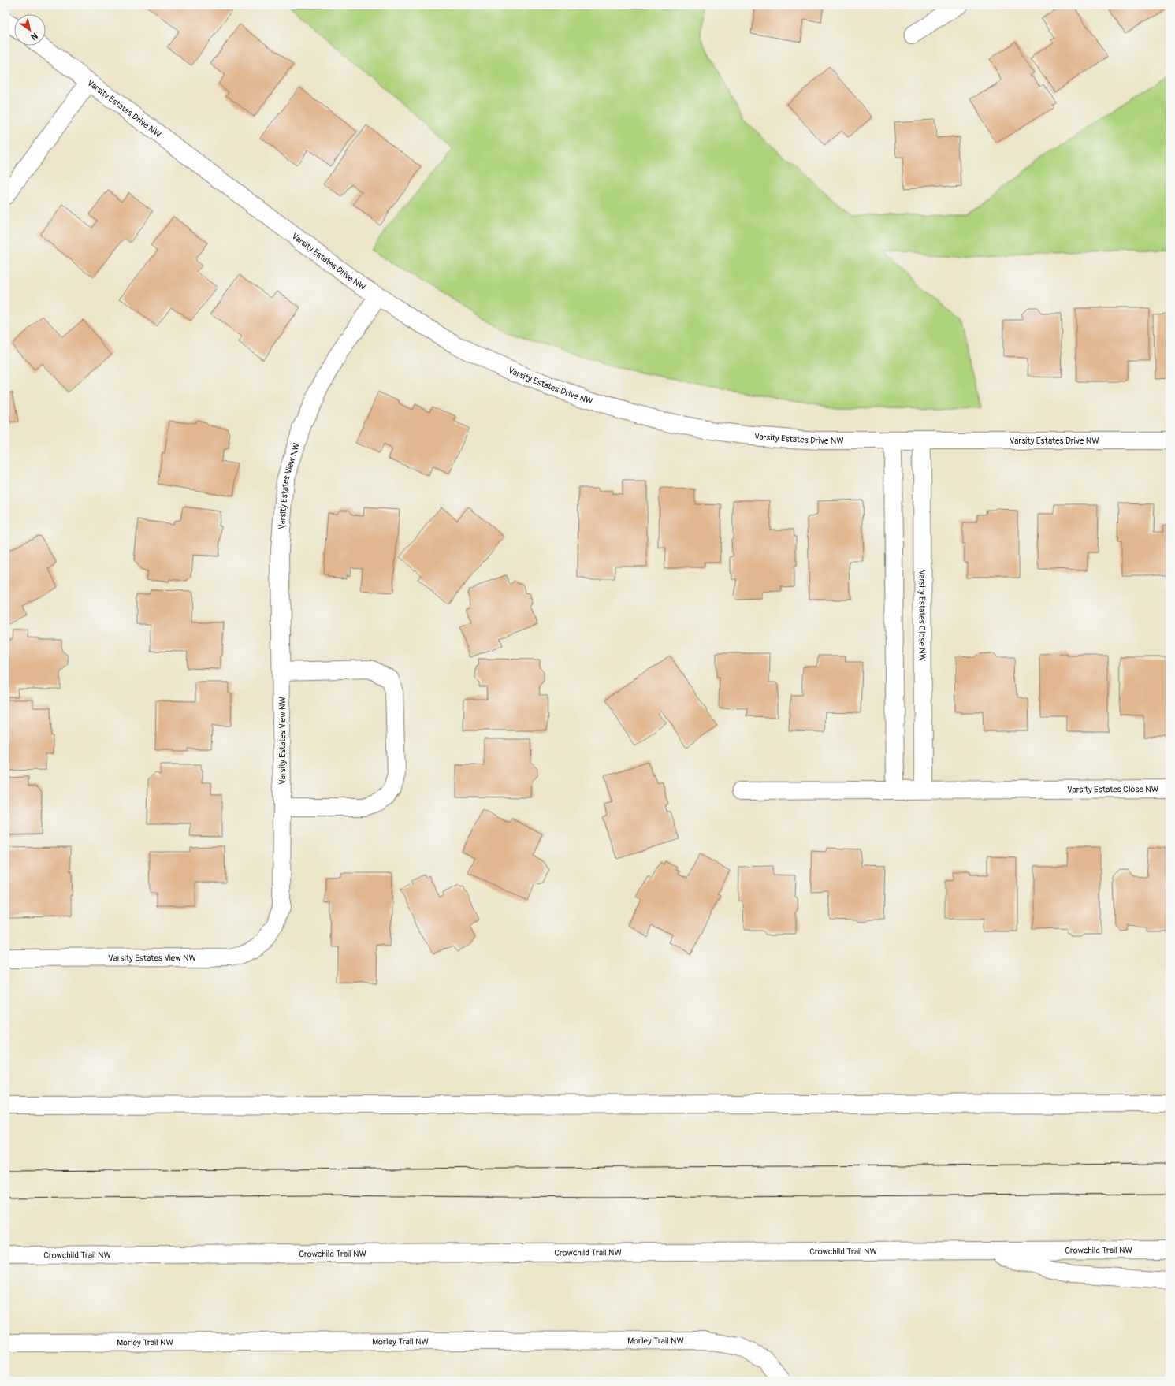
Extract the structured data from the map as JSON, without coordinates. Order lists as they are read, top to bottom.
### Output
{
  "streets": {
    "main road": [
      "Varsity Estates Drive NW",
      "Varsity Estates View NW",
      "Varsity Estates Close NW",
      "Crowchild Trail NW",
      "Morley Trail NW"
    ]
  },
  "crossings": [
    ["Varsity Estates Drive NW", "Varsity Estates View NW"],
    ["Varsity Estates Drive NW", "Varsity Estates Close NW"]
  ],
  "north": "bottom right"
}
